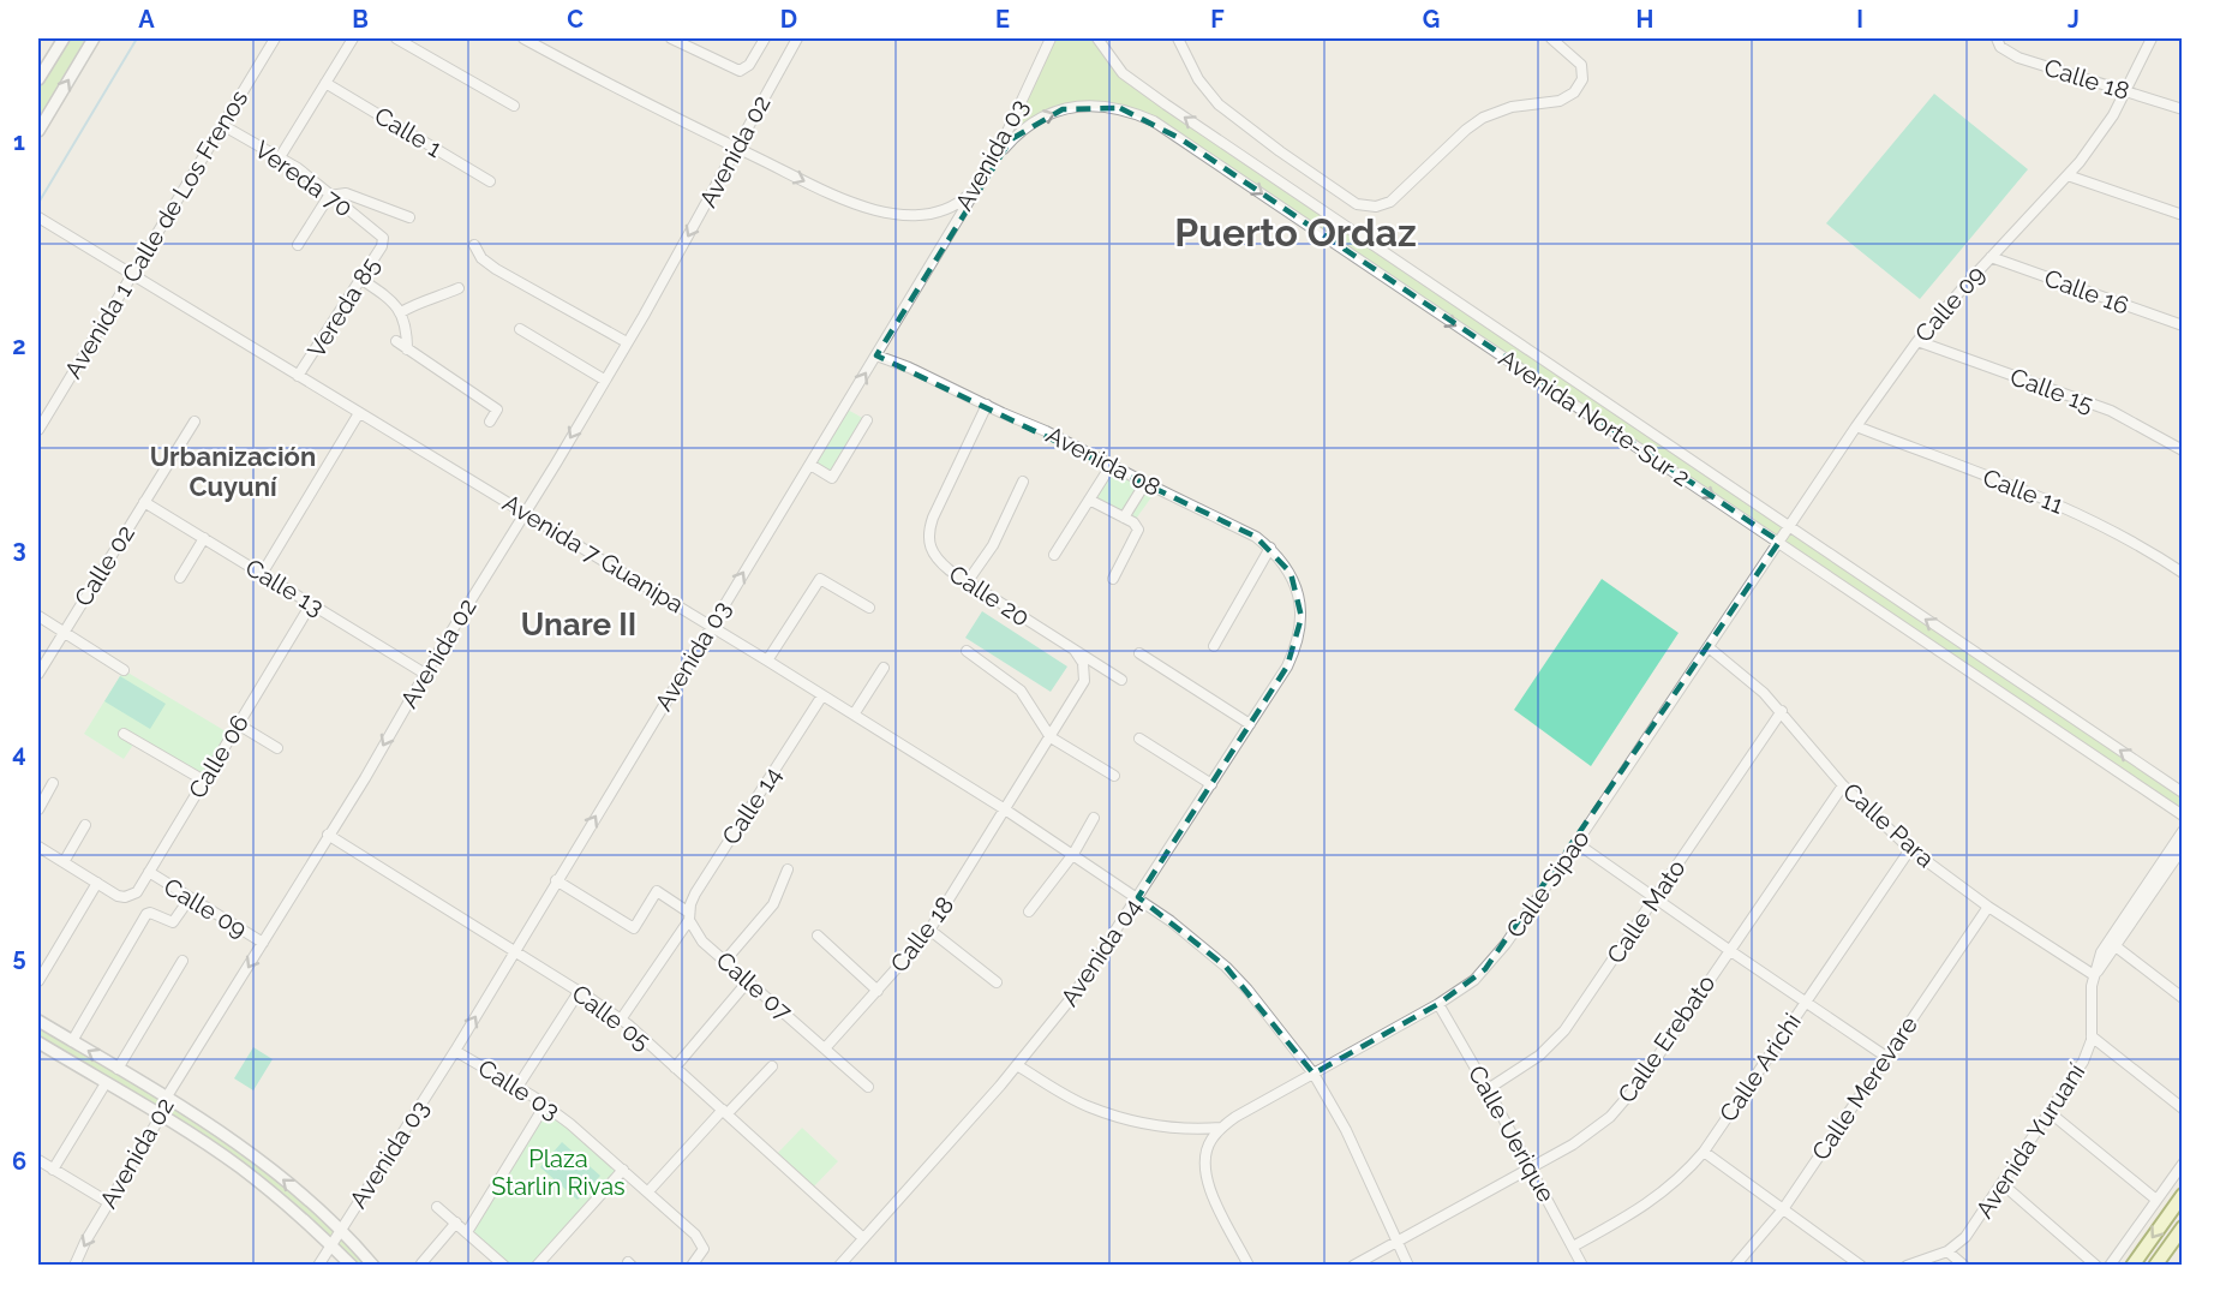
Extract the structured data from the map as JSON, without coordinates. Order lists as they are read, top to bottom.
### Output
{
  "streets": {
    "street": [
      "Calle 18",
      "Calle 1",
      "Avenida 02",
      "Avenida 03",
      "Vereda 70",
      "Avenida 1 Calle de Los Frenos",
      "Calle 16",
      "Calle 09",
      "Vereda 85",
      "Calle 15",
      "Avenida Norte-Sur 2",
      "Avenida 08",
      "Calle 11",
      "Avenida 7 Guanipa",
      "Calle 02",
      "Calle 13",
      "Calle 20",
      "Calle 06",
      "Calle 14",
      "Calle Para",
      "Calle Sipao",
      "Calle Mato",
      "Avenida 04",
      "Calle 07",
      "Calle 05",
      "Calle Erebato",
      "Calle Arichi",
      "Calle Merevare",
      "Calle 03",
      "Calle Uerique",
      "Avenida Yuruaní"
    ]
  },
  "crossings": [
    ["Calle 18", "Calle 09"],
    ["Calle 18", "Avenida 7 Guanipa"],
    ["Calle 18", "Calle 07"],
    ["Avenida 02", "Calle 09"],
    ["Avenida 02", "Avenida 7 Guanipa"],
    ["Avenida 02", "Calle 13"],
    ["Avenida 02", "Calle 05"],
    ["Avenida 03", "Avenida Norte-Sur 2"],
    ["Avenida 03", "Avenida 08"],
    ["Avenida 03", "Avenida 7 Guanipa"],
    ["Avenida 03", "Calle 07"],
    ["Avenida 03", "Calle 05"],
    ["Avenida 03", "Calle 03"],
    ["Vereda 70", "Avenida 1 Calle de Los Frenos"],
    ["Vereda 70", "Vereda 85"],
    ["Avenida 1 Calle de Los Frenos", "Avenida 7 Guanipa"],
    ["Calle 16", "Calle 09"],
    ["Calle 09", "Calle 15"],
    ["Calle 09", "Avenida Norte-Sur 2"],
    ["Calle 09", "Calle 11"],
    ["Calle 09", "Calle 06"],
    ["Calle 09", "Calle Sipao"],
    ["Vereda 85", "Avenida 7 Guanipa"],
    ["Avenida Norte-Sur 2", "Calle Sipao"],
    ["Avenida 08", "Calle 20"],
    ["Avenida 08", "Avenida 04"],
    ["Avenida 7 Guanipa", "Calle 14"],
    ["Avenida 7 Guanipa", "Calle Sipao"],
    ["Avenida 7 Guanipa", "Avenida 04"],
    ["Avenida 7 Guanipa", "Calle Erebato"],
    ["Calle 02", "Calle 13"],
    ["Calle 13", "Calle 06"],
    ["Calle 14", "Calle 07"],
    ["Calle 14", "Calle 05"],
    ["Calle Para", "Calle Sipao"],
    ["Calle Para", "Calle Mato"],
    ["Calle Para", "Calle Erebato"],
    ["Calle Para", "Calle Arichi"],
    ["Calle Para", "Calle Merevare"],
    ["Calle Para", "Avenida Yuruaní"],
    ["Calle Sipao", "Calle Uerique"],
    ["Calle Mato", "Calle Uerique"],
    ["Avenida 04", "Calle 05"],
    ["Calle Erebato", "Calle Uerique"],
    ["Calle Arichi", "Calle Uerique"]
  ],
  "one_way": ["Avenida 02", "Avenida 03"],
  "districts": ["Puerto Ordaz", "Urbanización Cuyuní", "Unare II"],
  "parks": ["Plaza Starlin Rivas"],
  "grid": {
    "columns": [
      "A",
      "B",
      "C",
      "D",
      "E",
      "F",
      "G",
      "H",
      "I",
      "J"
    ],
    "rows": [
      "1",
      "2",
      "3",
      "4",
      "5",
      "6"
    ]
  }
}
